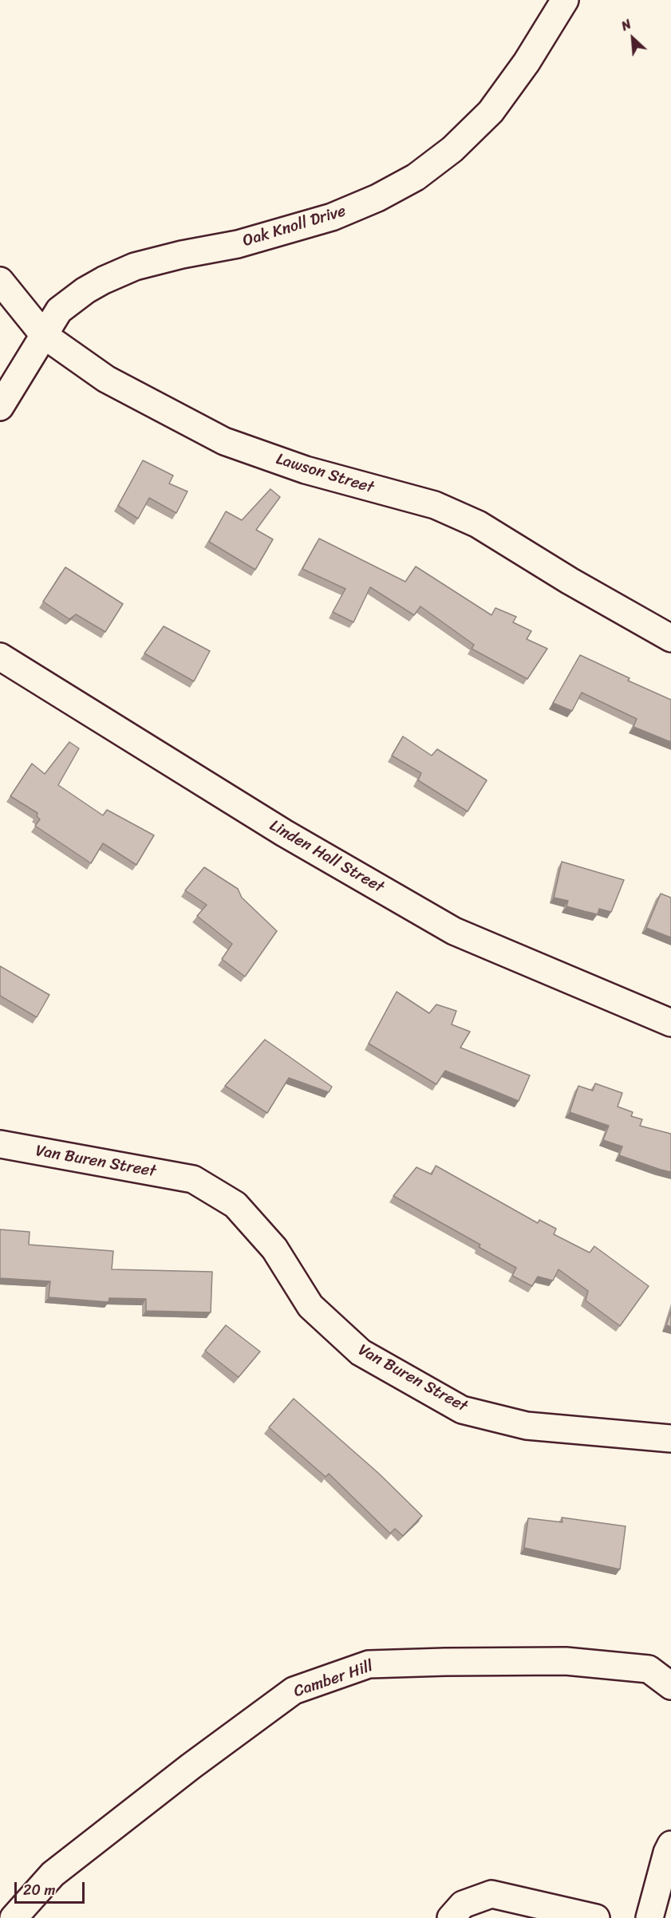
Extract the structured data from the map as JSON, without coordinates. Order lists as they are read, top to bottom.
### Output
{
  "streets": {
    "street": [
      "Oak Knoll Drive",
      "Lawson Street",
      "Linden Hall Street",
      "Van Buren Street",
      "Camber Hill"
    ]
  },
  "crossings": [
    ["Oak Knoll Drive", "Lawson Street"]
  ],
  "scale_bar": "20 m",
  "north": "top left"
}
